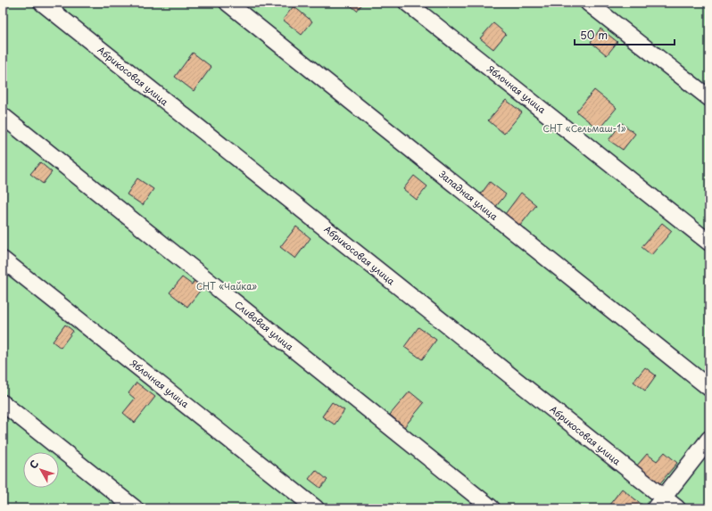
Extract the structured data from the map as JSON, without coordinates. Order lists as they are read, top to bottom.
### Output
{
  "streets": {
    "street": [
      "Абрикосовая улица",
      "Яблочная улица",
      "Западная улица",
      "Сливовая улица"
    ]
  },
  "parks": ["СНТ «Сельмаш-1»", "СНТ «Чайка»"],
  "scale_bar": "50 m",
  "north": "top left"
}
